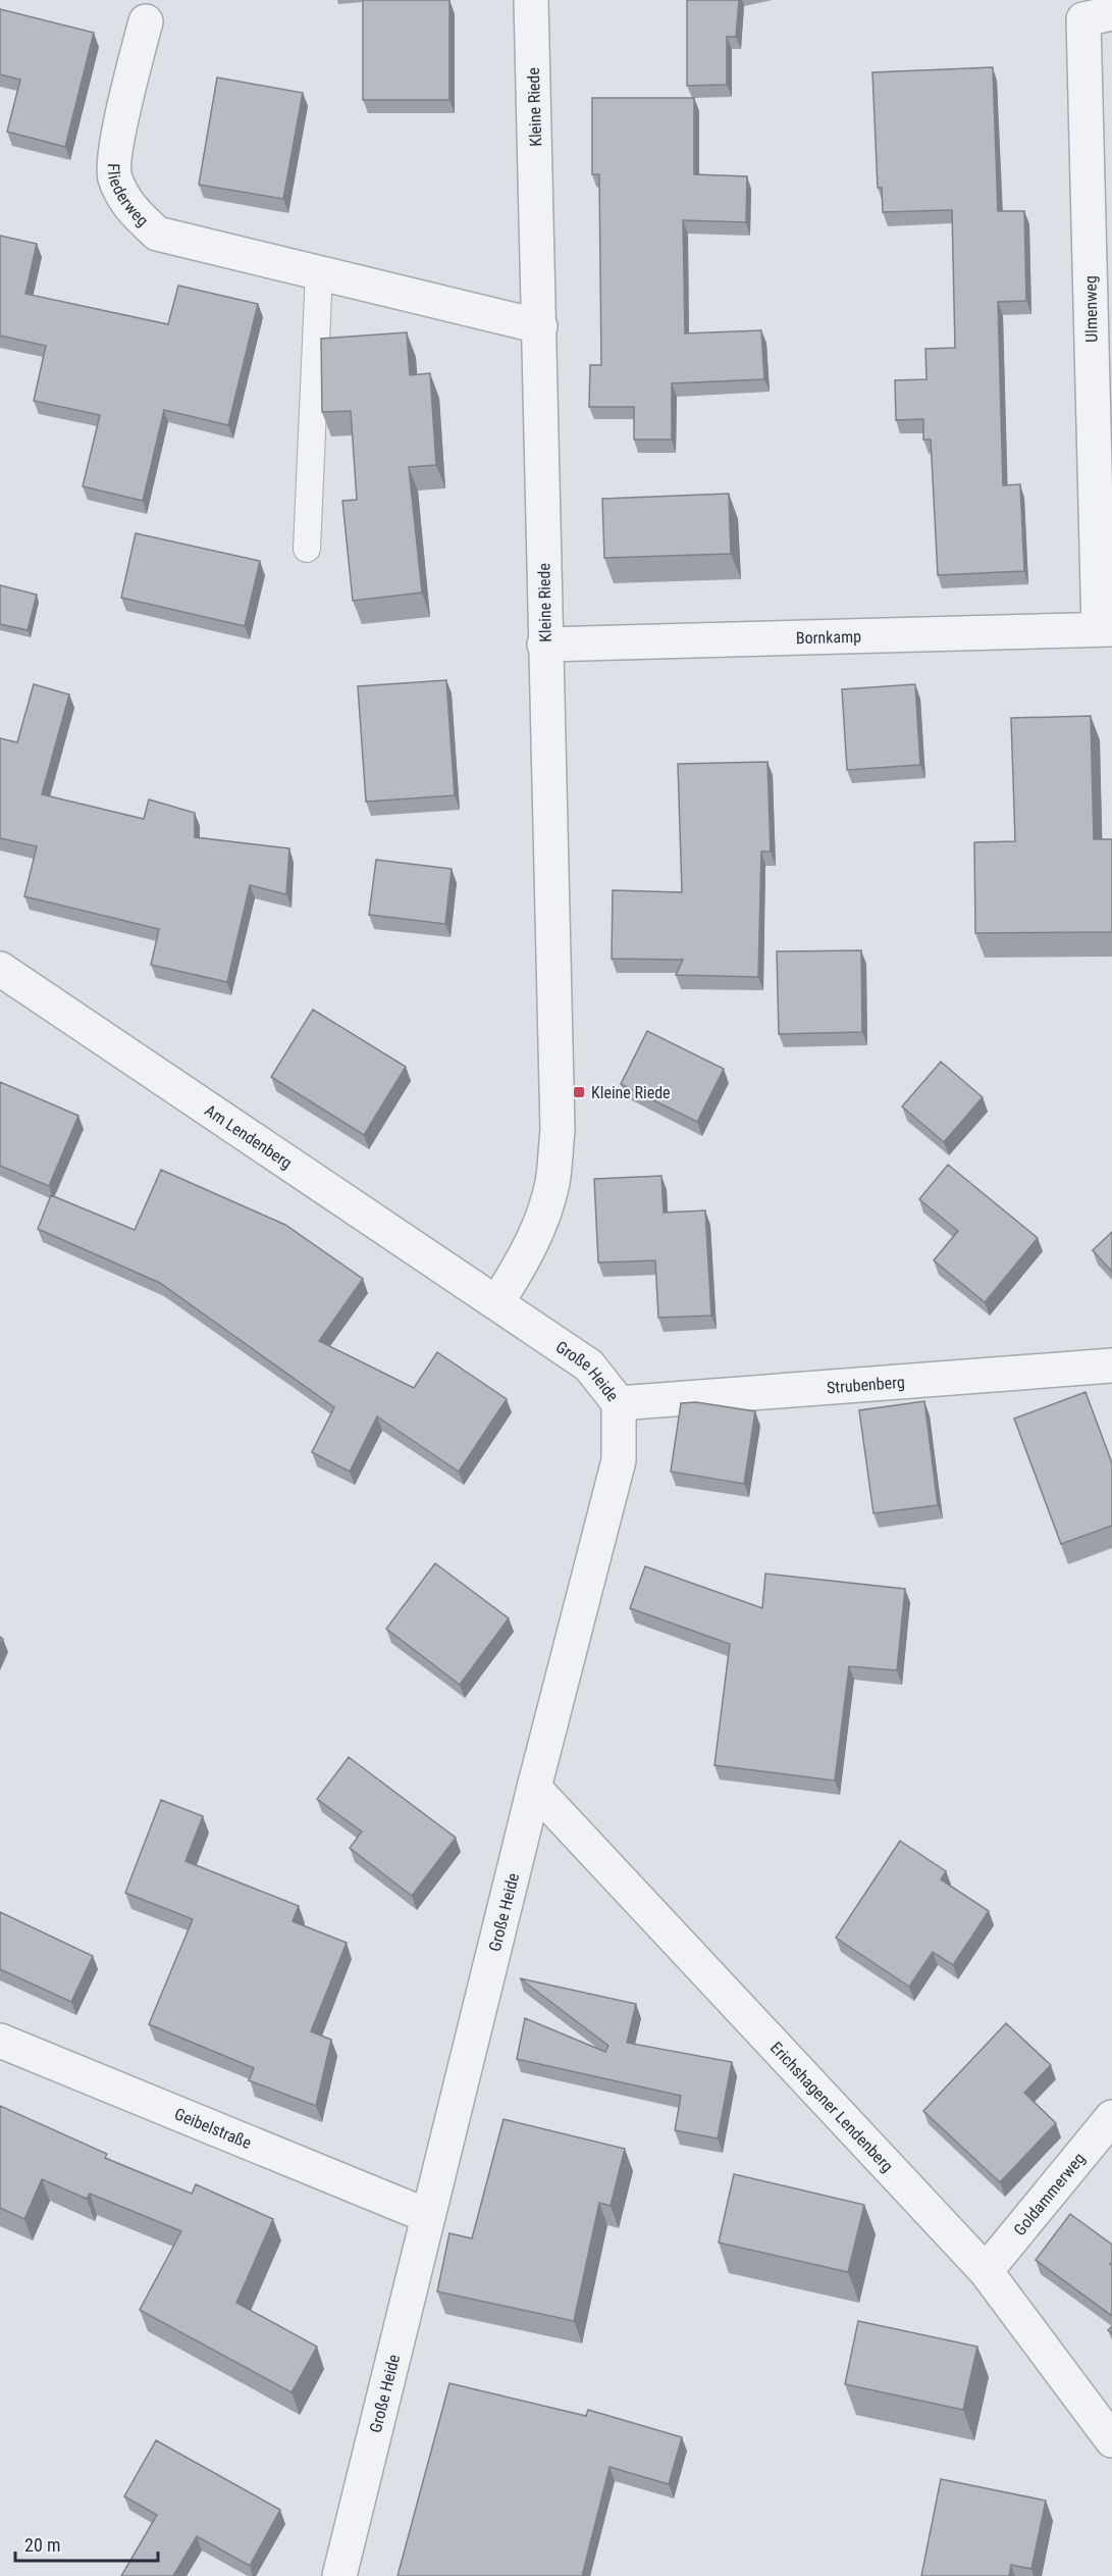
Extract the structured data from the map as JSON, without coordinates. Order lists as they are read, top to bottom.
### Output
{
  "streets": {
    "street": [
      "Kleine Riede",
      "Fliederweg",
      "Ulmenweg",
      "Bornkamp",
      "Am Lendenberg",
      "Große Heide",
      "Strubenberg",
      "Erichshagener Lendenberg",
      "Geibelstraße",
      "Goldammerweg"
    ]
  },
  "crossings": [
    ["Kleine Riede", "Fliederweg"],
    ["Kleine Riede", "Bornkamp"],
    ["Kleine Riede", "Am Lendenberg"],
    ["Kleine Riede", "Große Heide"],
    ["Ulmenweg", "Bornkamp"],
    ["Am Lendenberg", "Große Heide"],
    ["Große Heide", "Strubenberg"],
    ["Große Heide", "Erichshagener Lendenberg"],
    ["Große Heide", "Geibelstraße"],
    ["Erichshagener Lendenberg", "Goldammerweg"]
  ],
  "places": {
    "transit": ["Kleine Riede"]
  },
  "scale_bar": "20 m"
}
